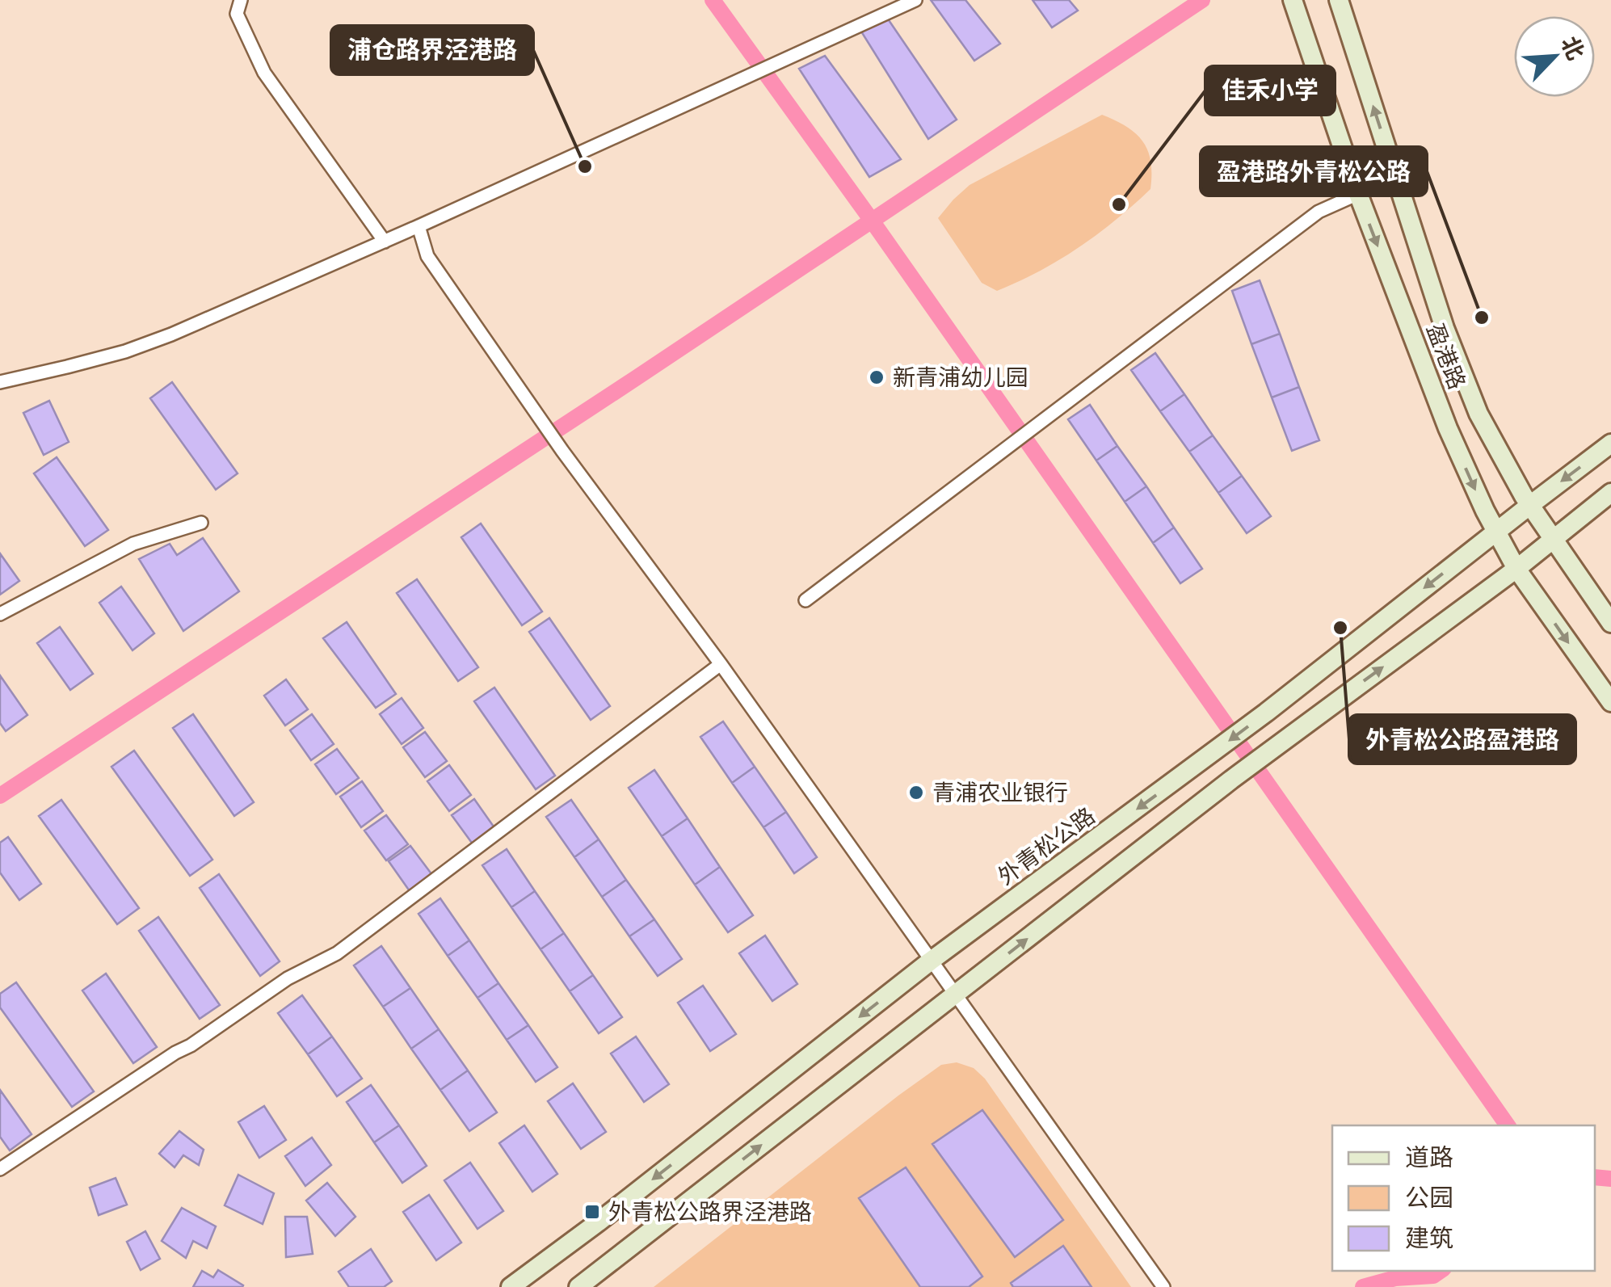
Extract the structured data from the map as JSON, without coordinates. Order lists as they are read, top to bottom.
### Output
{
  "streets": {
    "main road": ["盈港路", "外青松公路"]
  },
  "crossings": [
    ["盈港路", "外青松公路"]
  ],
  "places": {
    "other": [
      "浦仓路界泾港路",
      "佳禾小学",
      "盈港路外青松公路",
      "新青浦幼儿园",
      "外青松公路盈港路",
      "青浦农业银行"
    ],
    "transit": ["外青松公路界泾港路"]
  },
  "legend": ["道路", "公园", "建筑"],
  "north": "top right"
}
